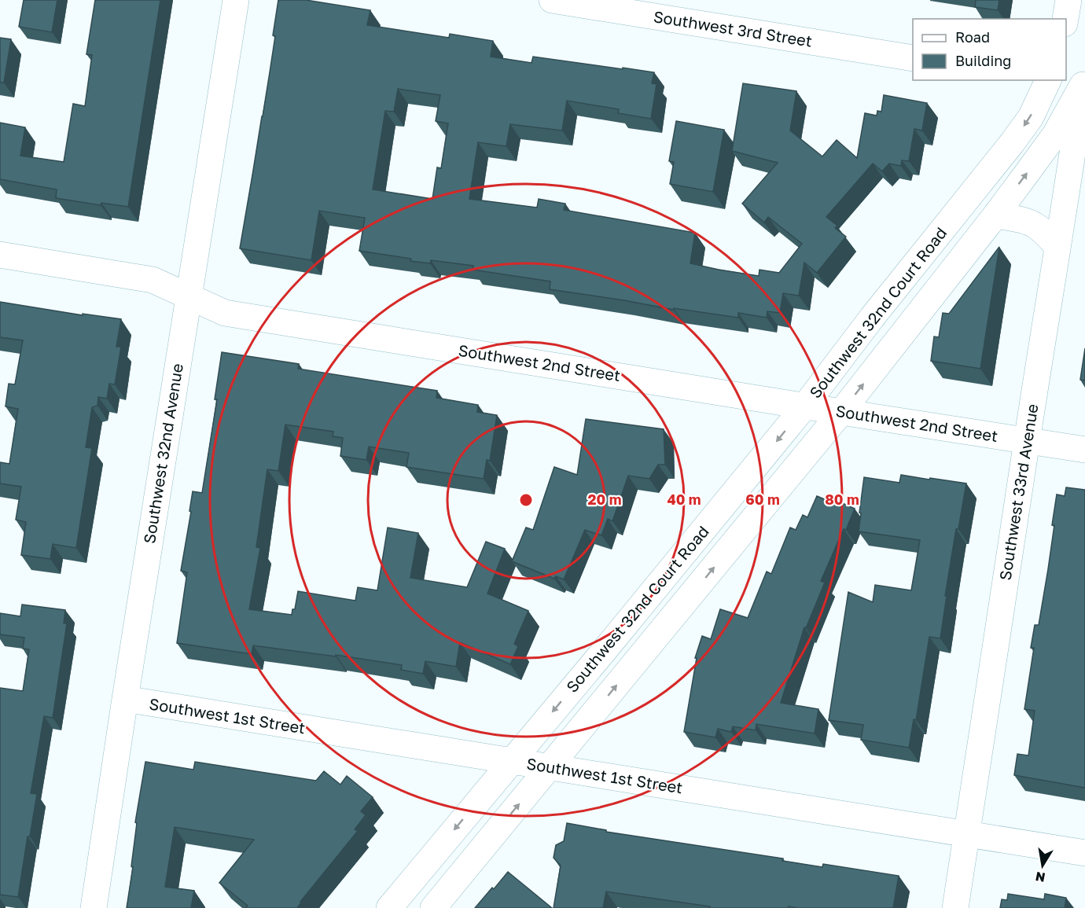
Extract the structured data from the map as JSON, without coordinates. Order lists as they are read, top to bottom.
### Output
{
  "streets": {
    "street": [
      "Southwest 3rd Street",
      "Southwest 32nd Court Road",
      "Southwest 2nd Street",
      "Southwest 32nd Avenue",
      "Southwest 33rd Avenue",
      "Southwest 1st Street"
    ]
  },
  "crossings": [
    ["Southwest 32nd Court Road", "Southwest 2nd Street"],
    ["Southwest 32nd Court Road", "Southwest 33rd Avenue"],
    ["Southwest 32nd Court Road", "Southwest 1st Street"],
    ["Southwest 2nd Street", "Southwest 32nd Avenue"],
    ["Southwest 2nd Street", "Southwest 33rd Avenue"],
    ["Southwest 32nd Avenue", "Southwest 1st Street"],
    ["Southwest 33rd Avenue", "Southwest 1st Street"]
  ],
  "legend": ["Road", "Building"],
  "north": "bottom",
  "rings": [
    "20 m",
    "40 m",
    "60 m",
    "80 m"
  ]
}
